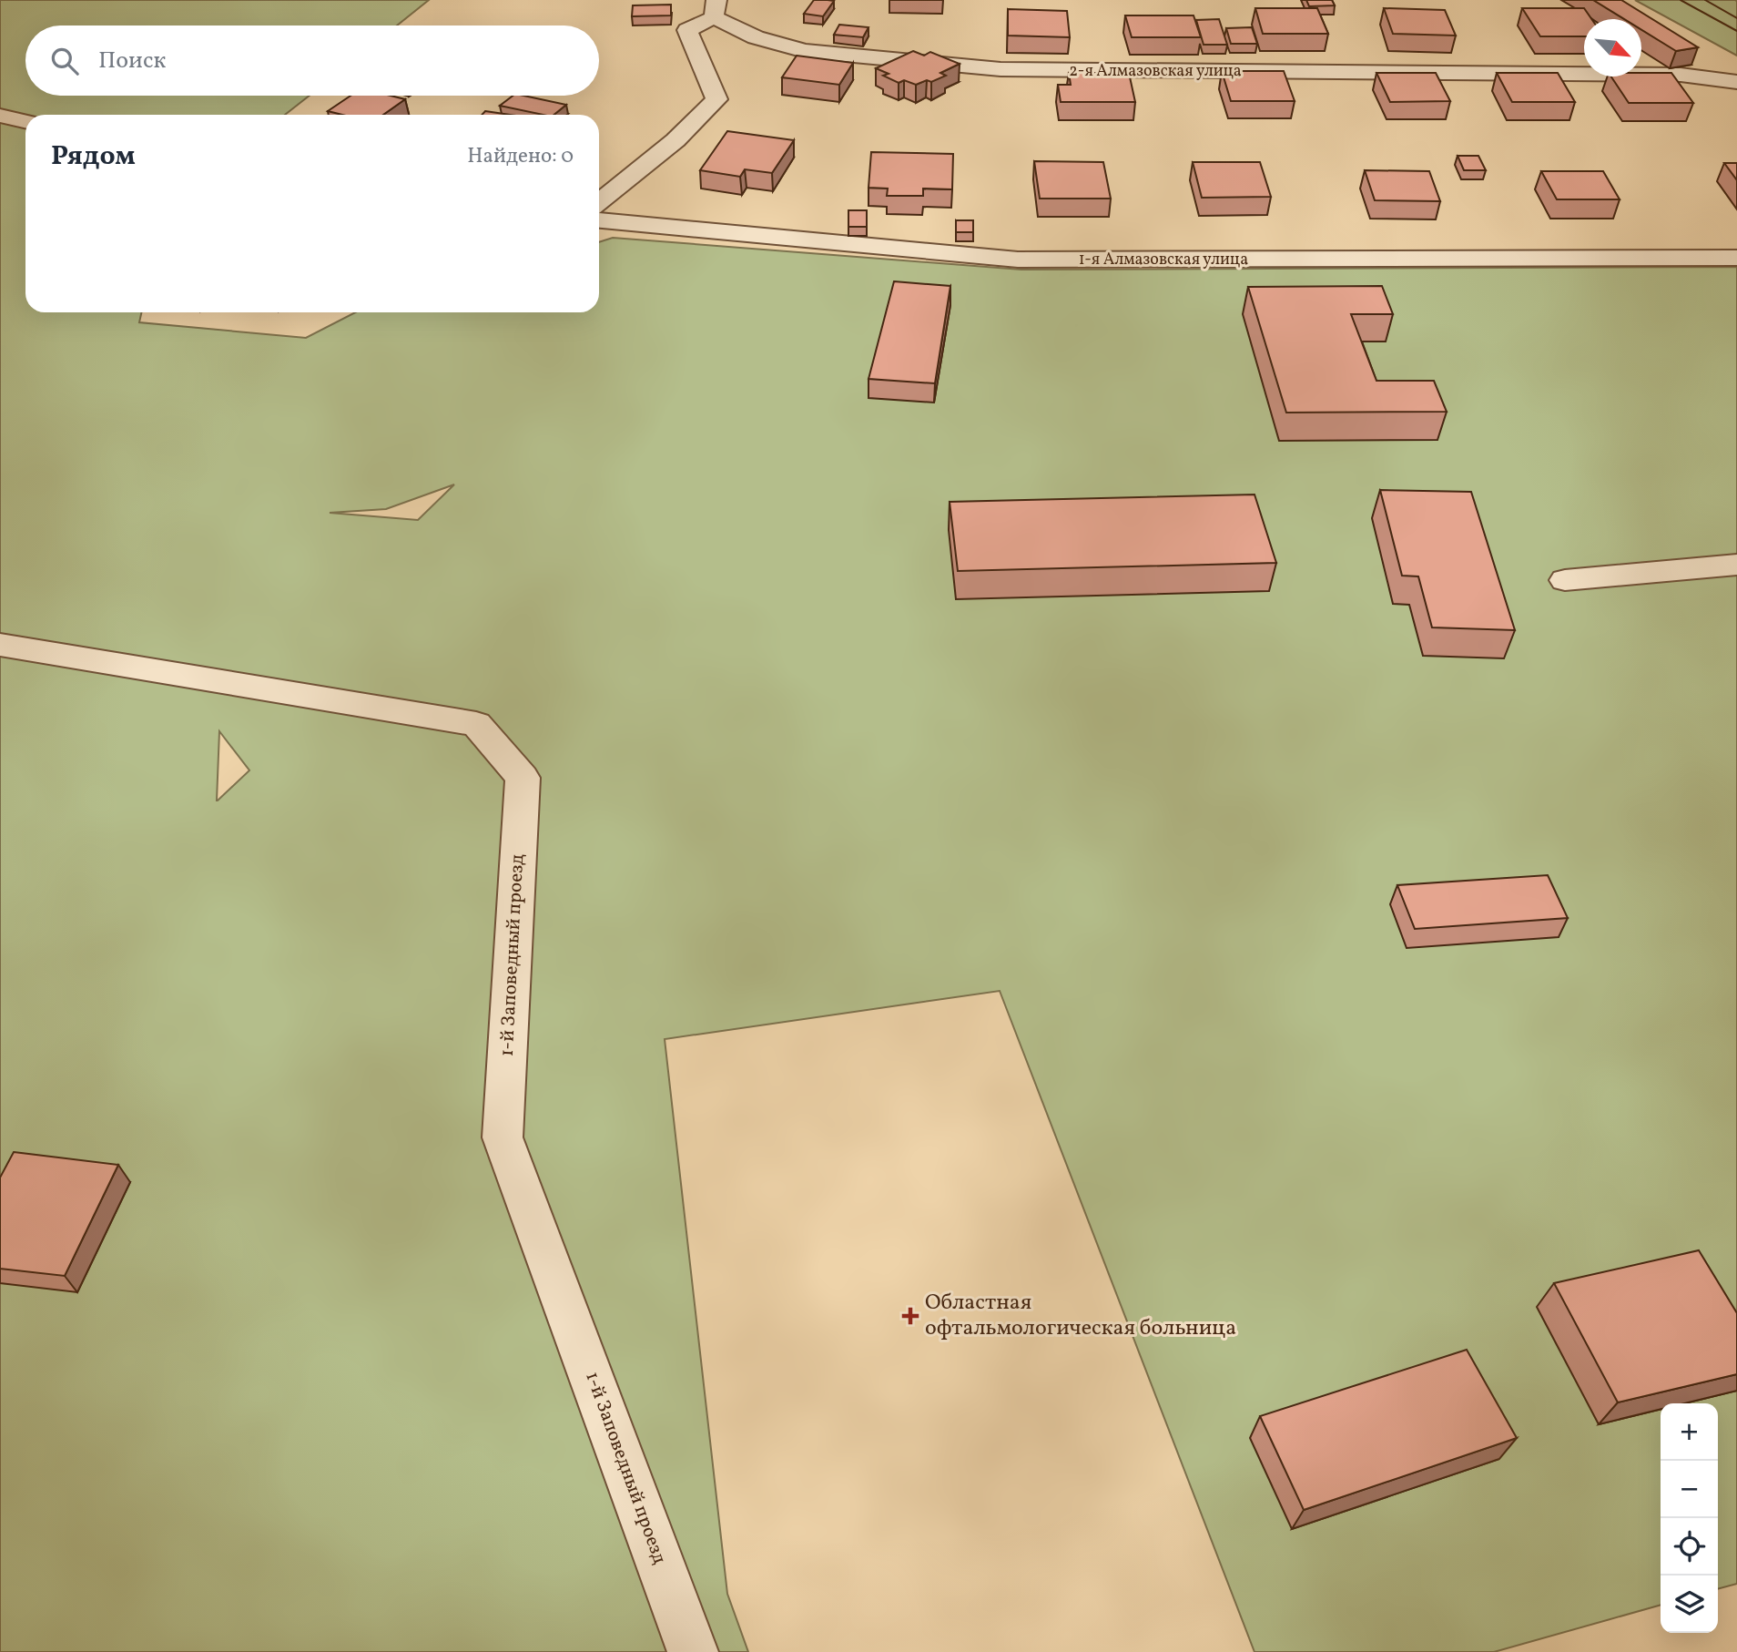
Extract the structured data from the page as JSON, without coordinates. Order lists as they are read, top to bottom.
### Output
{
  "streets": {
    "street": ["2-я Алмазовская улица", "1-я Алмазовская улица", "1-й Заповедный проезд"]
  },
  "places": {
    "health": ["Областная офтальмологическая больница"]
  },
  "north": "bottom right",
  "page": {
    "search": "Поиск",
    "heading": ["Рядом", "Найдено: 0"],
    "map_buttons": ["+", "−"]
  }
}
